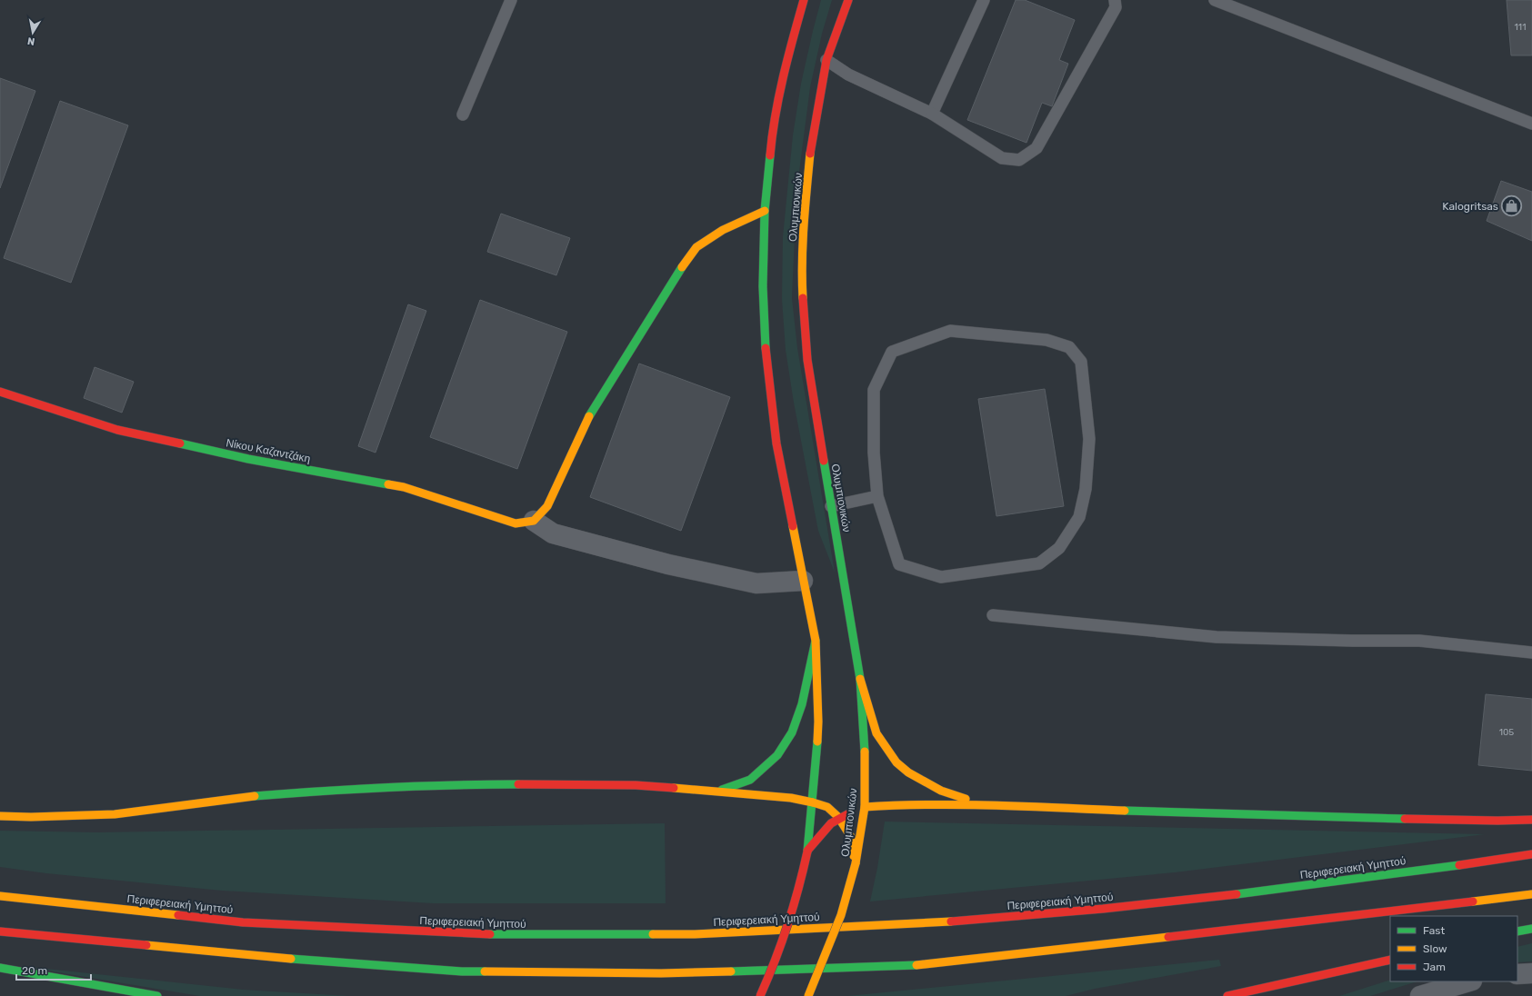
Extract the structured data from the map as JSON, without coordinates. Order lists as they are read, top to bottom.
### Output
{
  "streets": {
    "main road": ["Ολυμπιονικών", "Νίκου Καζαντζάκη", "Περιφερειακή Υμηττού"]
  },
  "places": {
    "shop": ["Kalogritsas"]
  },
  "house_numbers": ["111", "105"],
  "legend": ["Fast", "Slow", "Jam"],
  "scale_bar": "20 m",
  "north": "bottom"
}
